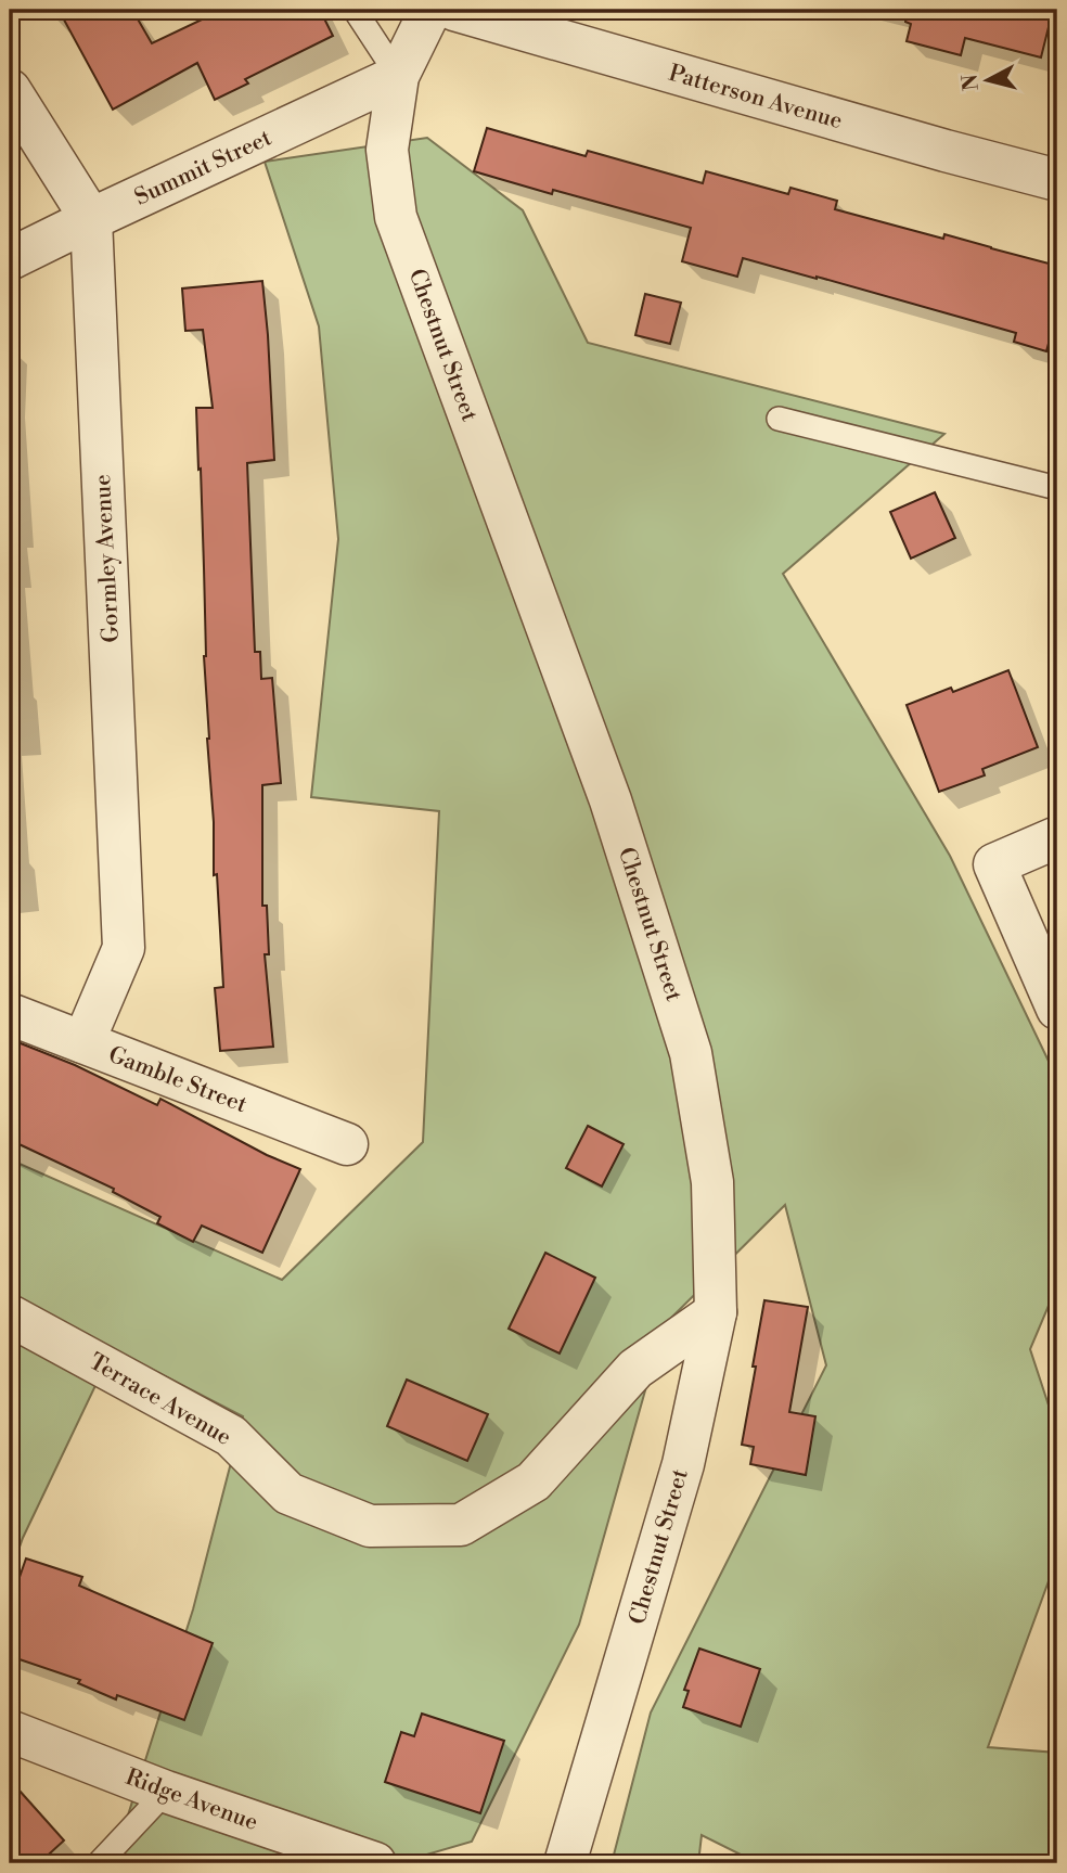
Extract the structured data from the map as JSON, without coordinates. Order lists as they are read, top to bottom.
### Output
{
  "streets": {
    "street": [
      "Patterson Avenue",
      "Summit Street",
      "Chestnut Street",
      "Gormley Avenue",
      "Gamble Street",
      "Terrace Avenue",
      "Ridge Avenue"
    ]
  },
  "crossings": [
    ["Summit Street", "Chestnut Street"],
    ["Summit Street", "Gormley Avenue"],
    ["Chestnut Street", "Terrace Avenue"],
    ["Gormley Avenue", "Gamble Street"]
  ],
  "north": "left"
}
